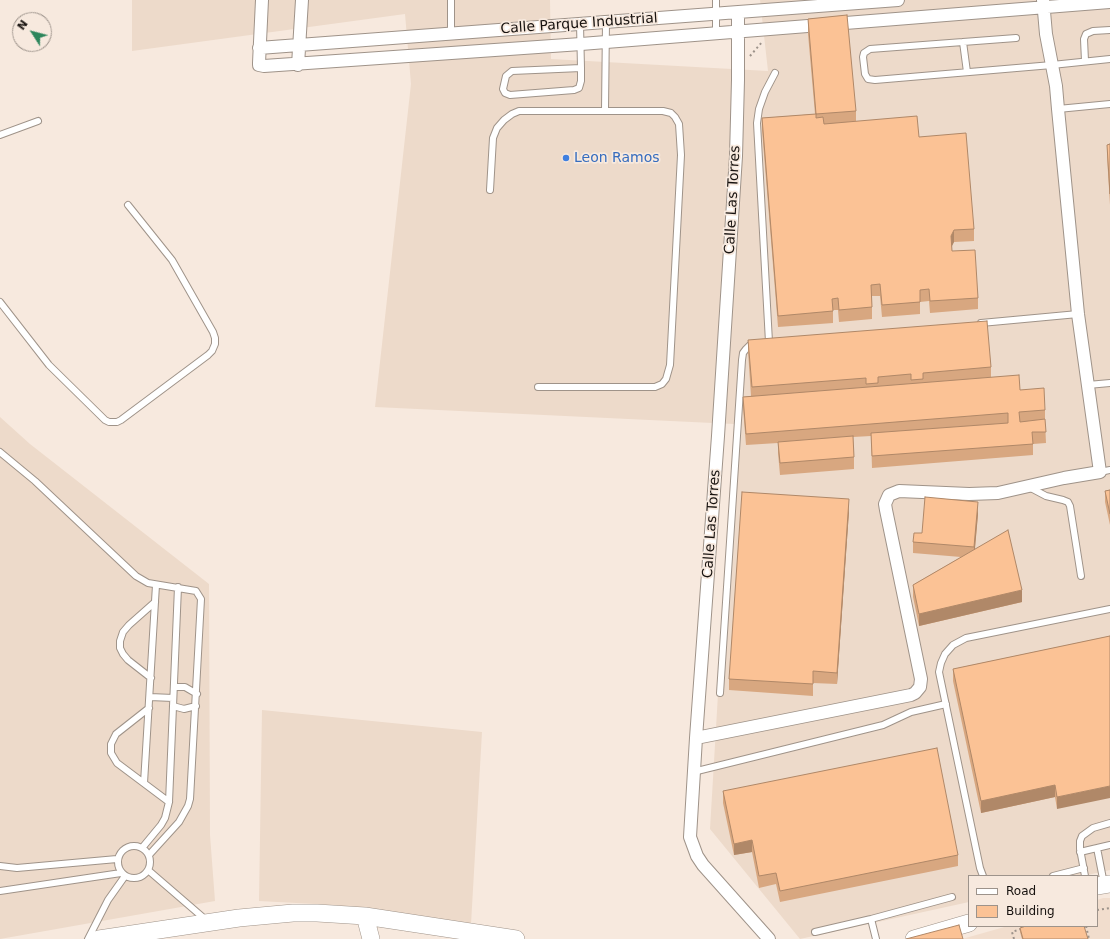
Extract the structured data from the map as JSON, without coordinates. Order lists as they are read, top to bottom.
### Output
{
  "streets": {
    "street": ["Calle Parque Industrial", "Calle Las Torres"]
  },
  "crossings": [
    ["Calle Parque Industrial", "Calle Las Torres"]
  ],
  "places": ["Leon Ramos"],
  "legend": ["Road", "Building"],
  "north": "top left"
}
